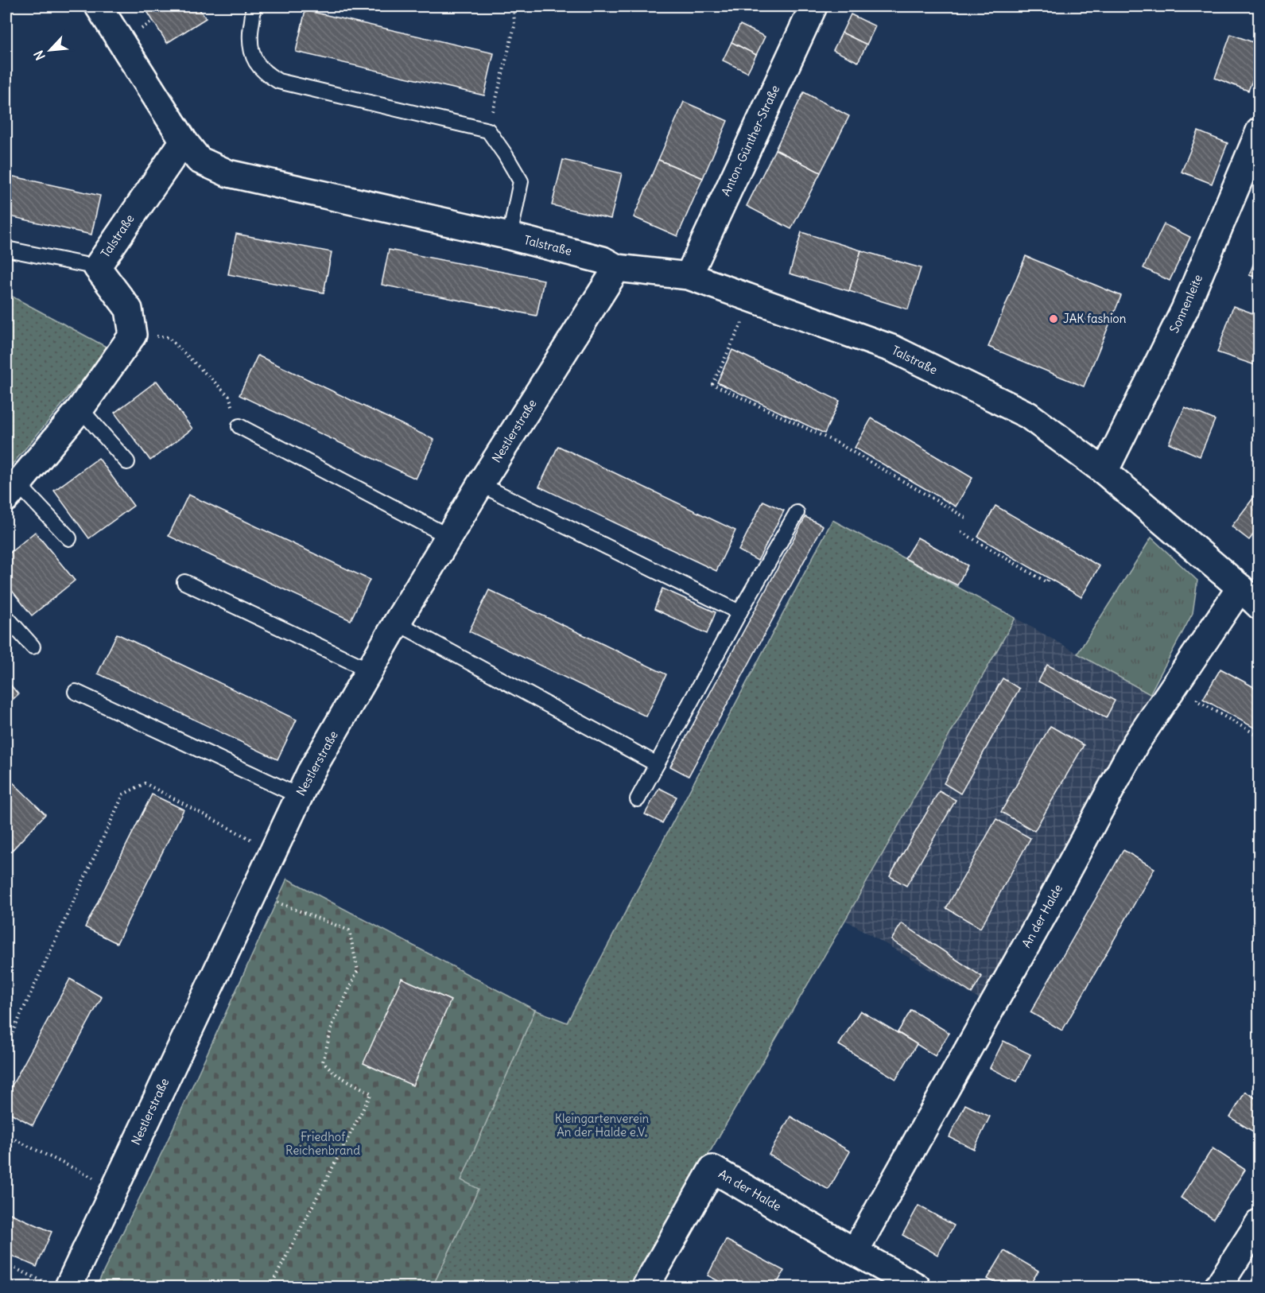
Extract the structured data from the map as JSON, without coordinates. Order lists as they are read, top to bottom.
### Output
{
  "streets": {
    "street": [
      "Anton-Günther-Straße",
      "Talstraße",
      "Sonnenleite",
      "Nestlerstraße",
      "An der Halde"
    ]
  },
  "crossings": [
    ["Anton-Günther-Straße", "Talstraße"],
    ["Talstraße", "Sonnenleite"],
    ["Talstraße", "Nestlerstraße"],
    ["Talstraße", "An der Halde"]
  ],
  "parks": ["Kleingartenverein An der Halde e.V.", "Friedhof Reichenbrand"],
  "places": ["JAK fashion"],
  "north": "bottom left"
}
